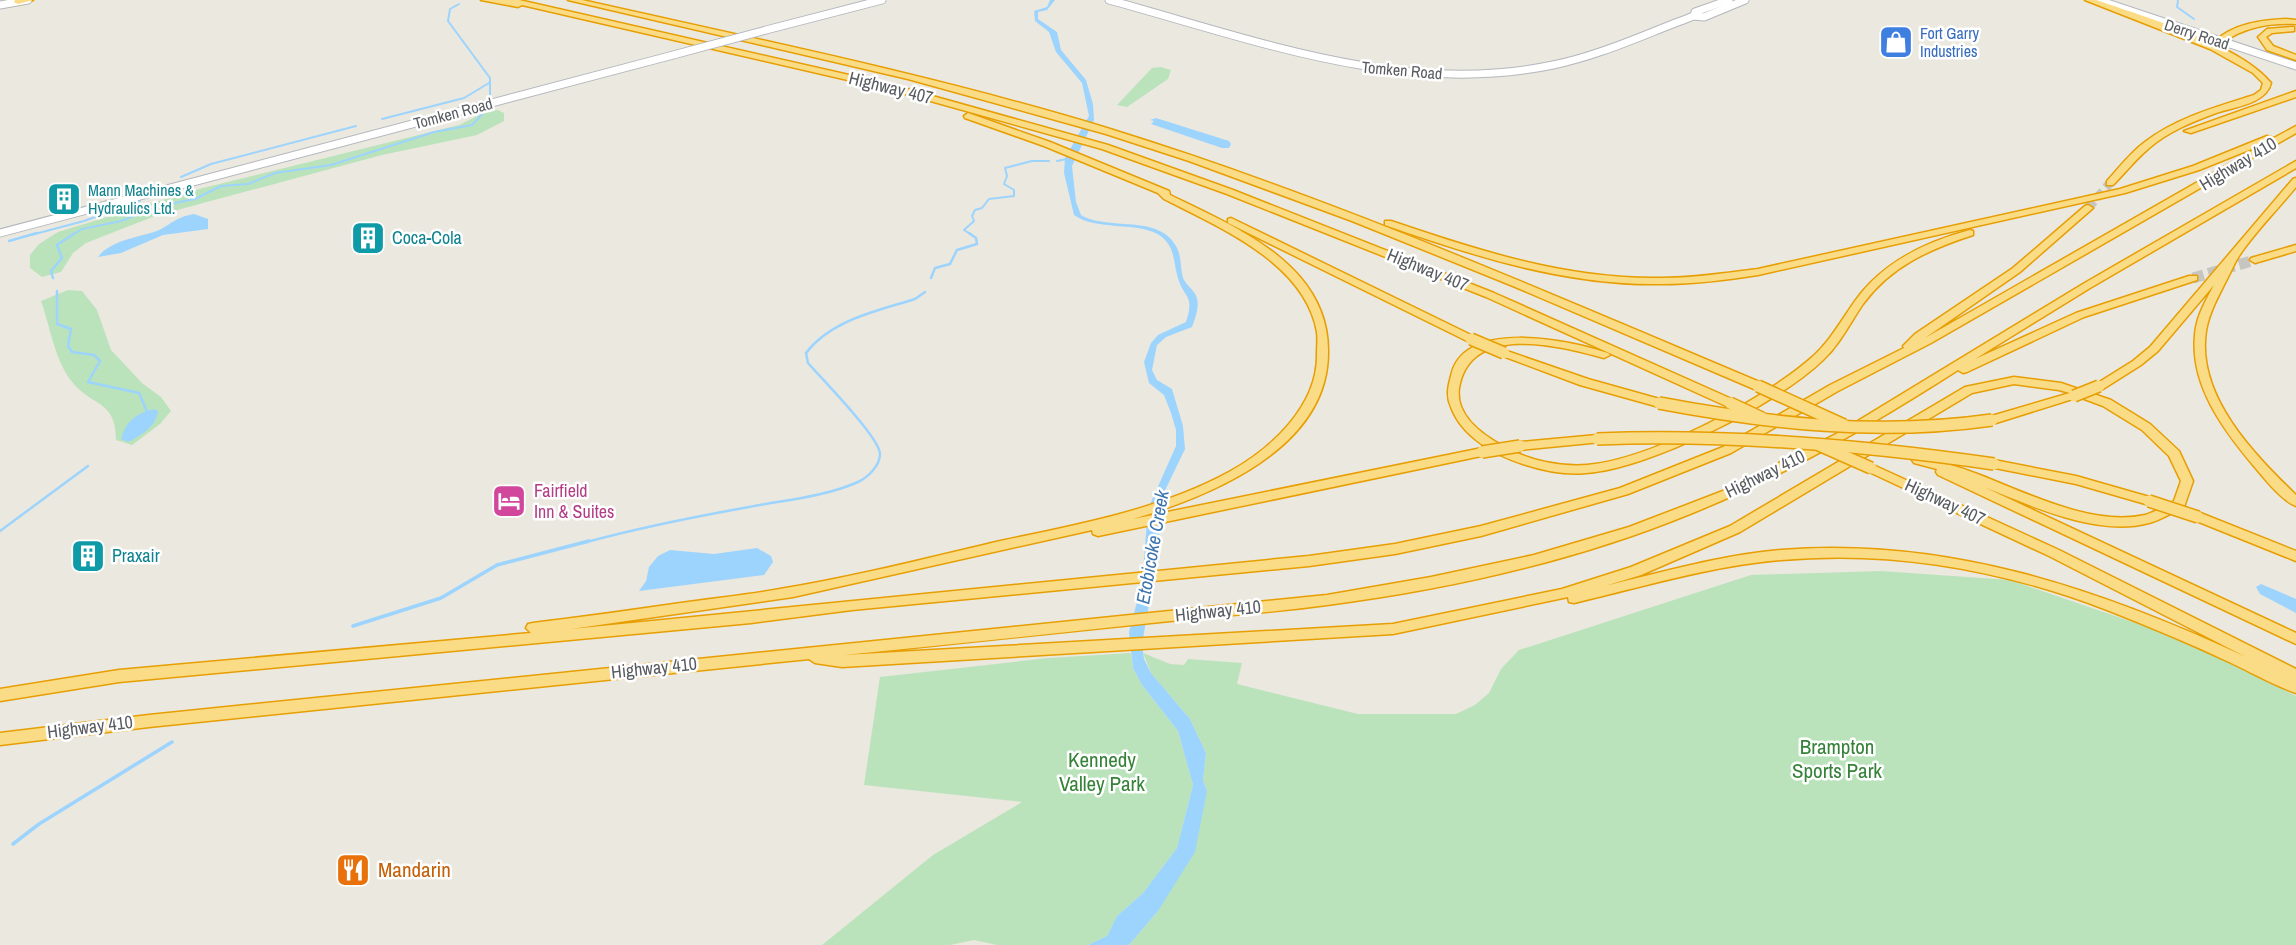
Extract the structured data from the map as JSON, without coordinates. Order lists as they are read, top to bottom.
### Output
{
  "streets": {
    "highway": ["Highway 407", "Highway 410"],
    "main road": ["Derry Road", "Tomken Road"]
  },
  "water": ["Etobicoke Creek"],
  "parks": ["Brampton Sports Park", "Kennedy Valley Park"],
  "places": {
    "shop": ["Fort Garry Industries"],
    "building": ["Mann Machines & Hydraulics Ltd.", "Coca-Cola", "Praxair"],
    "hotel": ["Fairfield Inn & Suites"],
    "restaurant": ["Mandarin"]
  }
}
